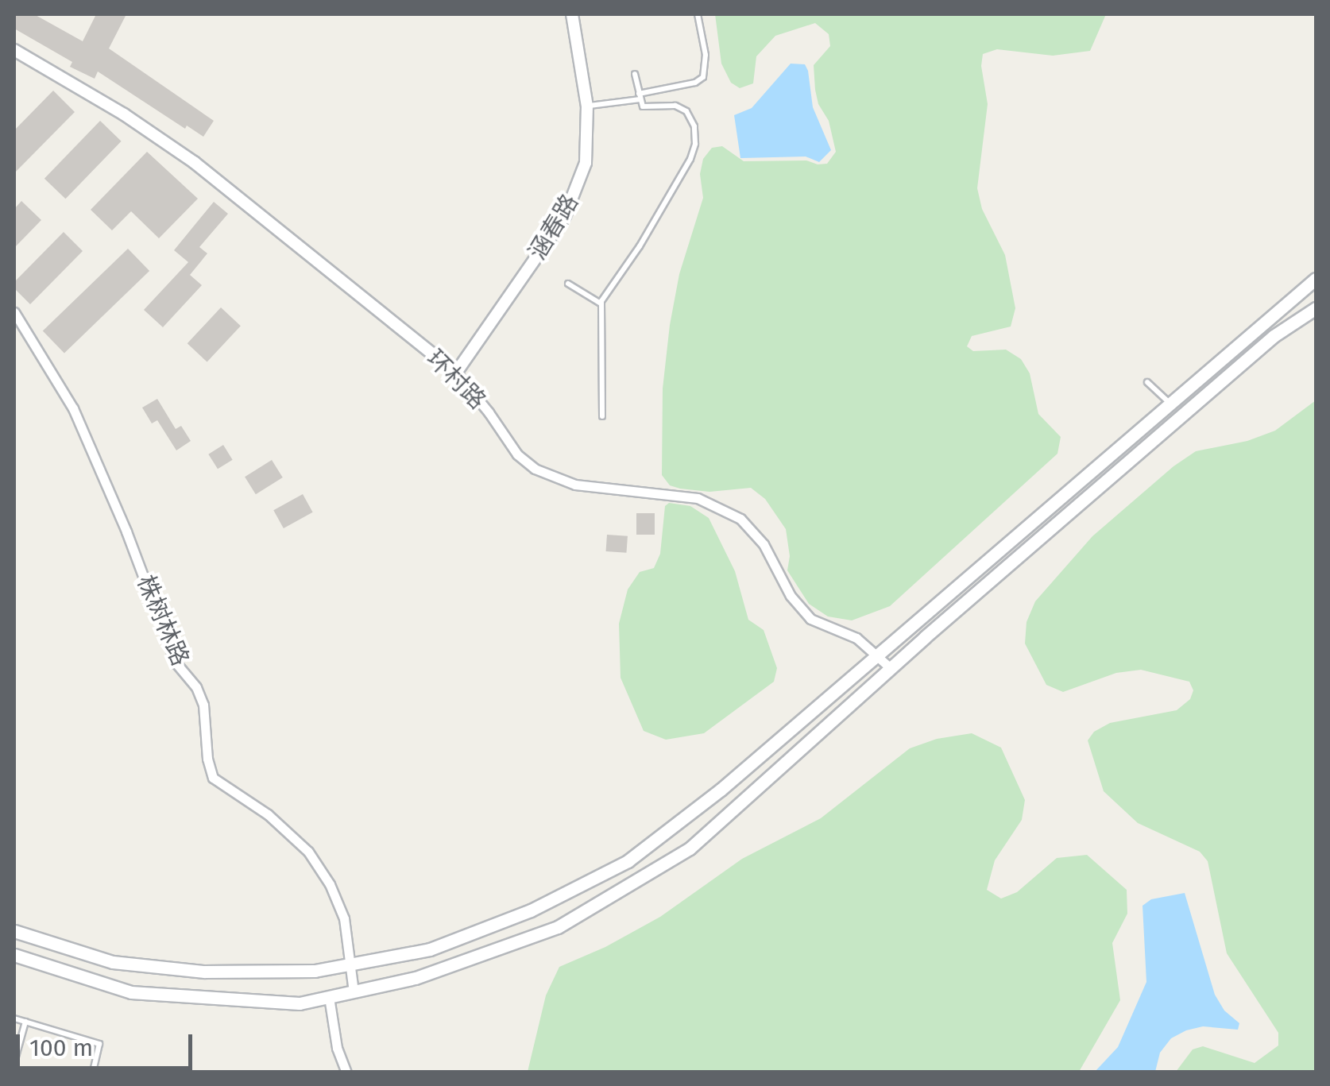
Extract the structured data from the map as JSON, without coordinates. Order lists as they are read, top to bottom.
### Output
{
  "streets": {
    "street": ["涵春路", "环村路", "株树林路"]
  },
  "crossings": [
    ["涵春路", "环村路"]
  ],
  "scale_bar": "100 m"
}
